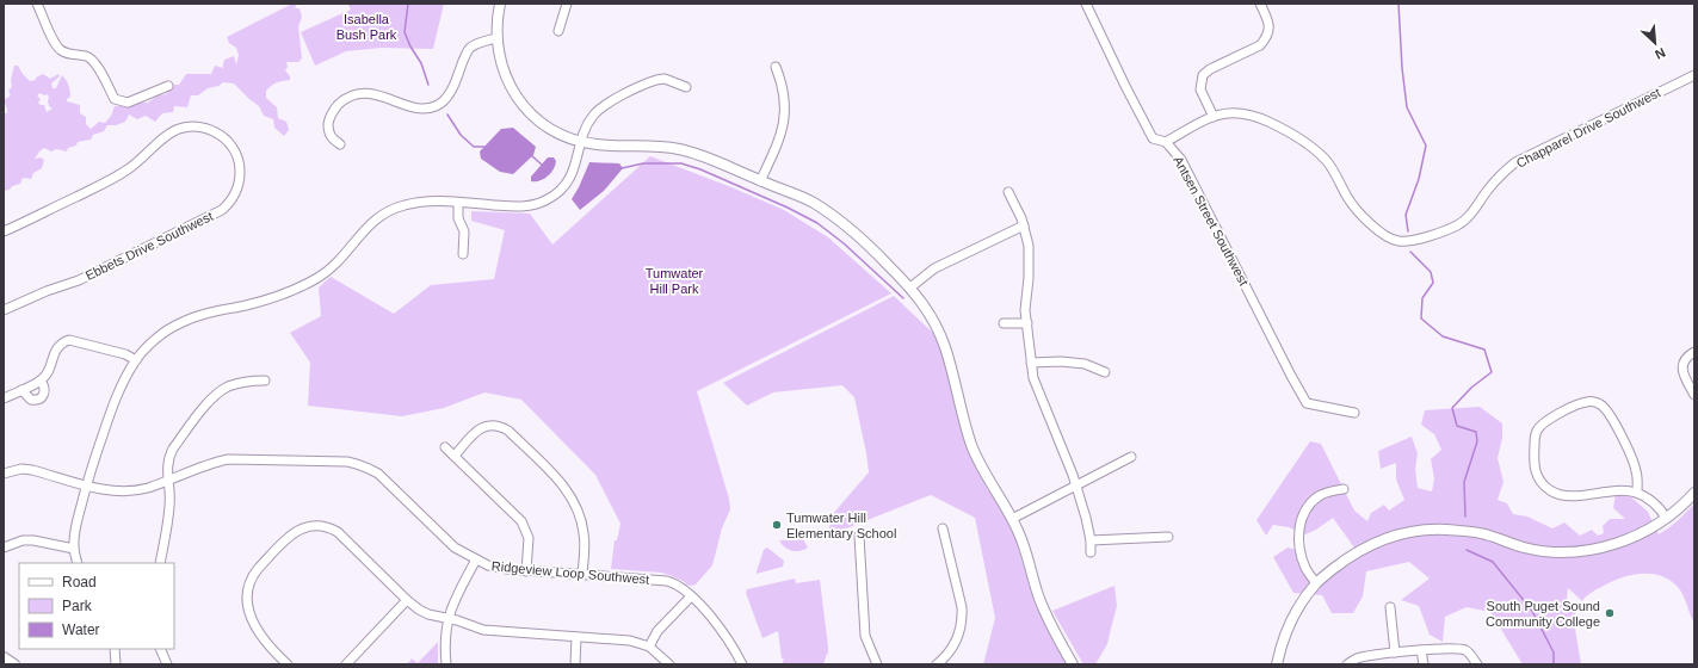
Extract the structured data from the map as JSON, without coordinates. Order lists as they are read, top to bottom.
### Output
{
  "streets": {
    "street": [
      "Chapparel Drive Southwest",
      "Antsen Street Southwest",
      "Ebbets Drive Southwest",
      "Ridgeview Loop Southwest"
    ]
  },
  "crossings": [
    ["Chapparel Drive Southwest", "Antsen Street Southwest"]
  ],
  "parks": ["Isabella Bush Park", "Tumwater Hill Park"],
  "places": ["Tumwater Hill Elementary School", "South Puget Sound Community College"],
  "legend": ["Road", "Park", "Water"],
  "north": "bottom right"
}
